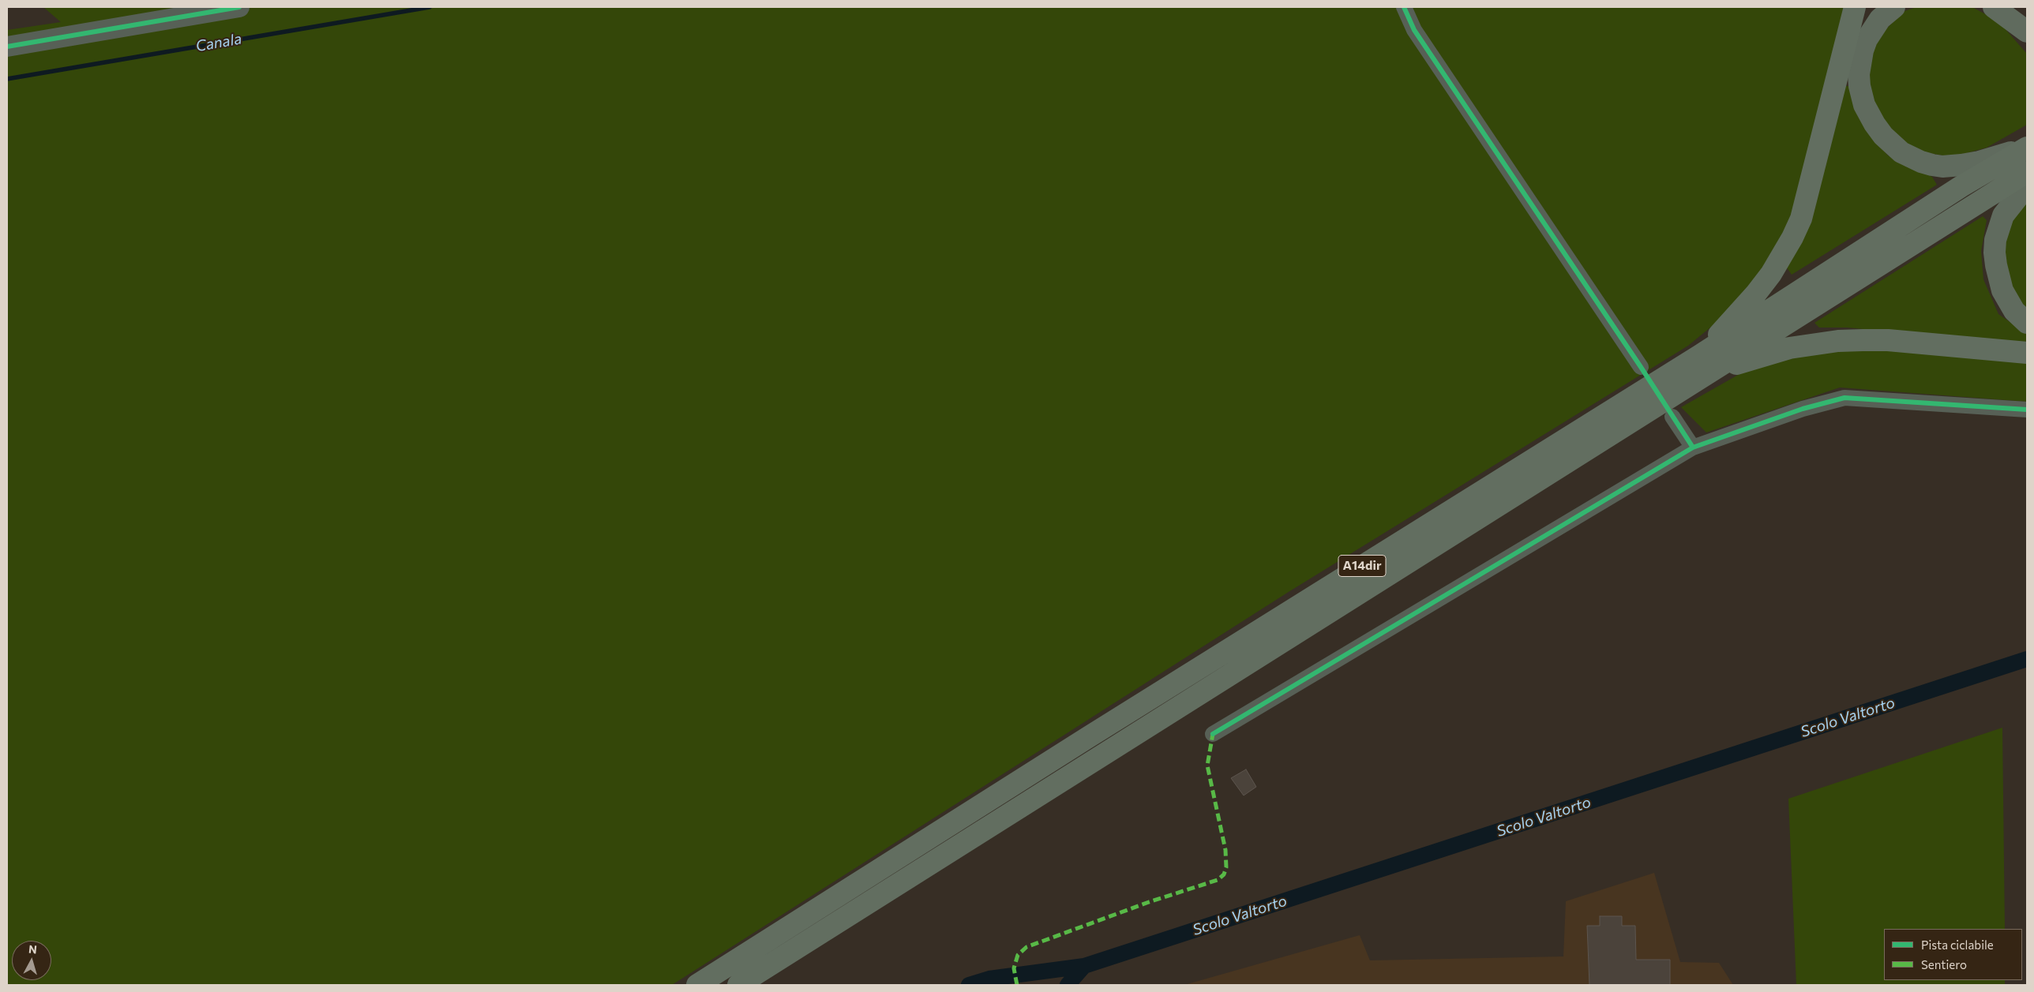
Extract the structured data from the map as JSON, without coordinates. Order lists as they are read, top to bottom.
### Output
{
  "streets": {
    "highway": ["A14dir"]
  },
  "water": ["Canala", "Scolo Valtorto"],
  "legend": ["Pista ciclabile", "Sentiero"],
  "north": "top"
}
